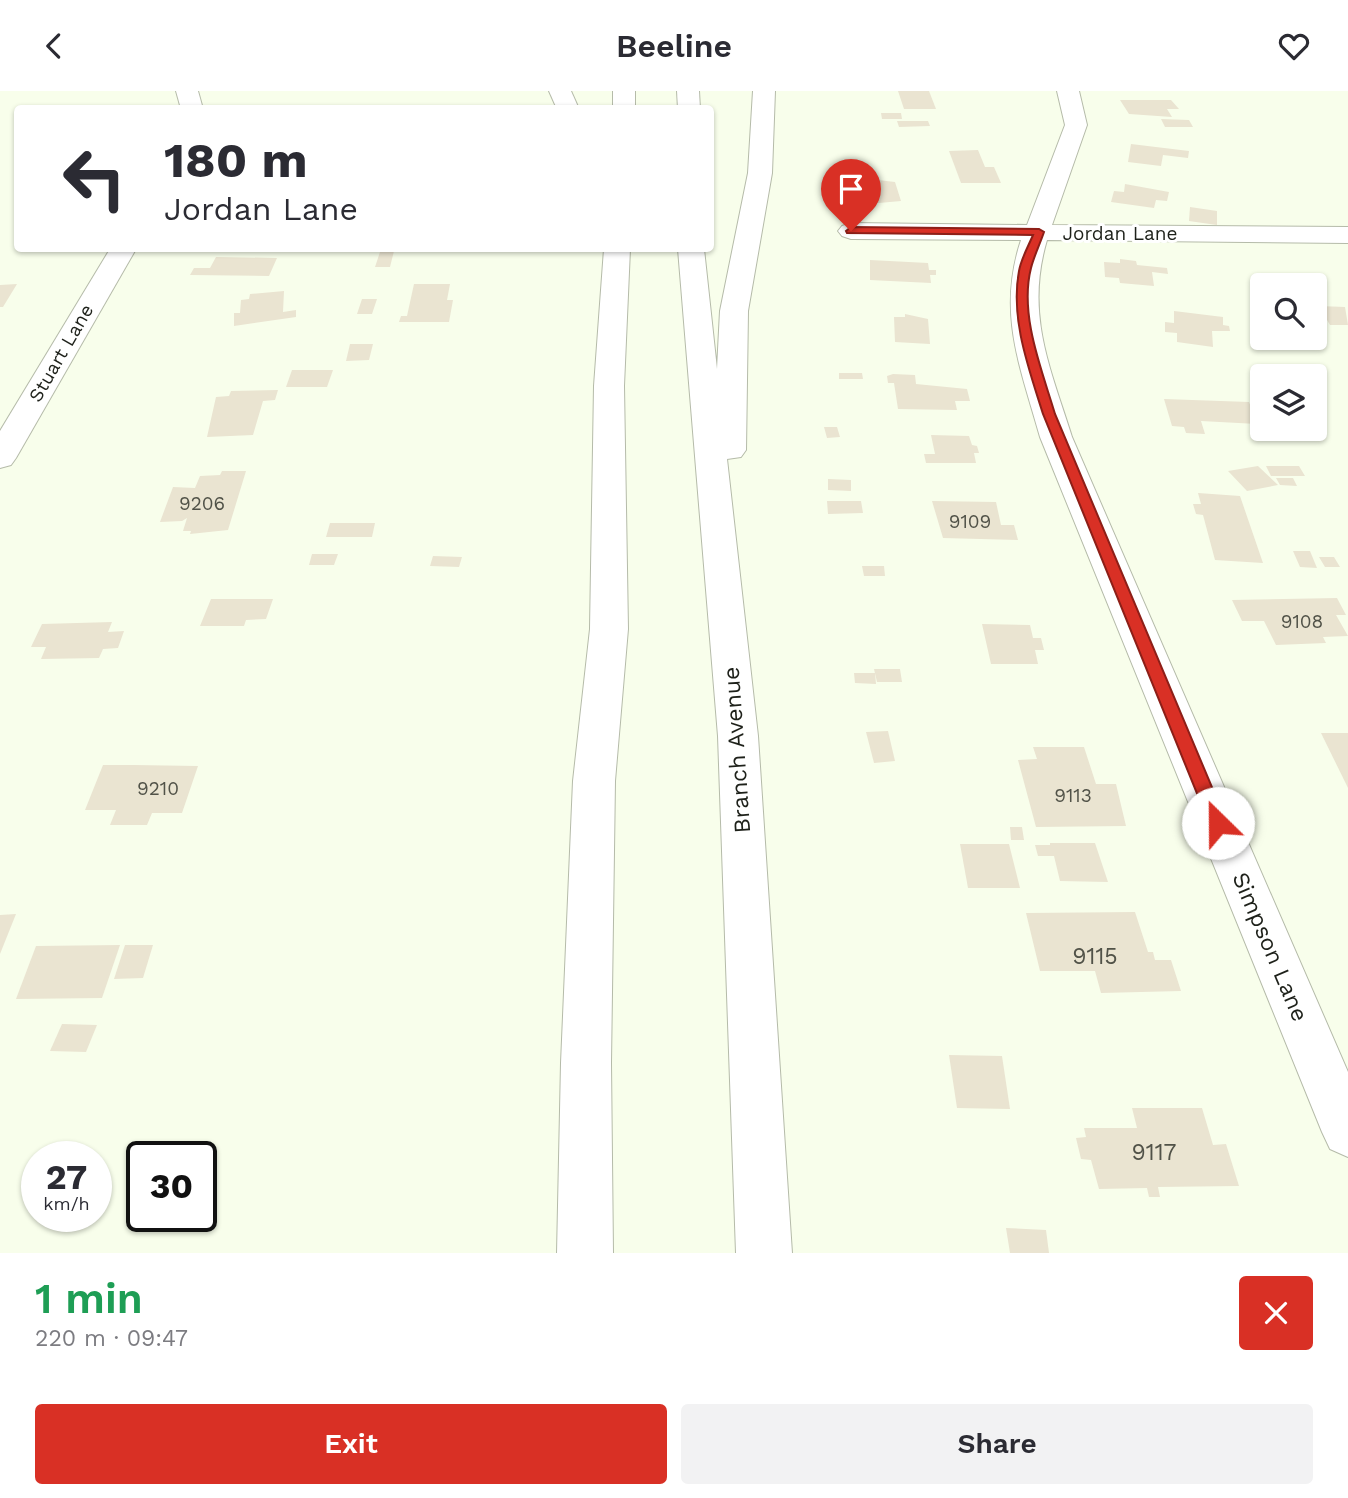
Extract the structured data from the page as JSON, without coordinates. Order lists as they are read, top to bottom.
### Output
{
  "streets": {
    "main road": [
      "Jordan Lane",
      "Stuart Lane",
      "Branch Avenue",
      "Simpson Lane"
    ]
  },
  "crossings": [
    ["Jordan Lane", "Simpson Lane"]
  ],
  "house_numbers": [
    "9206",
    "9109",
    "9108",
    "9210",
    "9113",
    "9115",
    "9117"
  ],
  "page": {
    "header": "Beeline",
    "turn": ["180 m", "Jordan Lane"],
    "speed": "27 km/h",
    "limit": "30",
    "heading": ["1 min", "220 m · 09:47"],
    "buttons": ["Exit", "Share"]
  }
}
